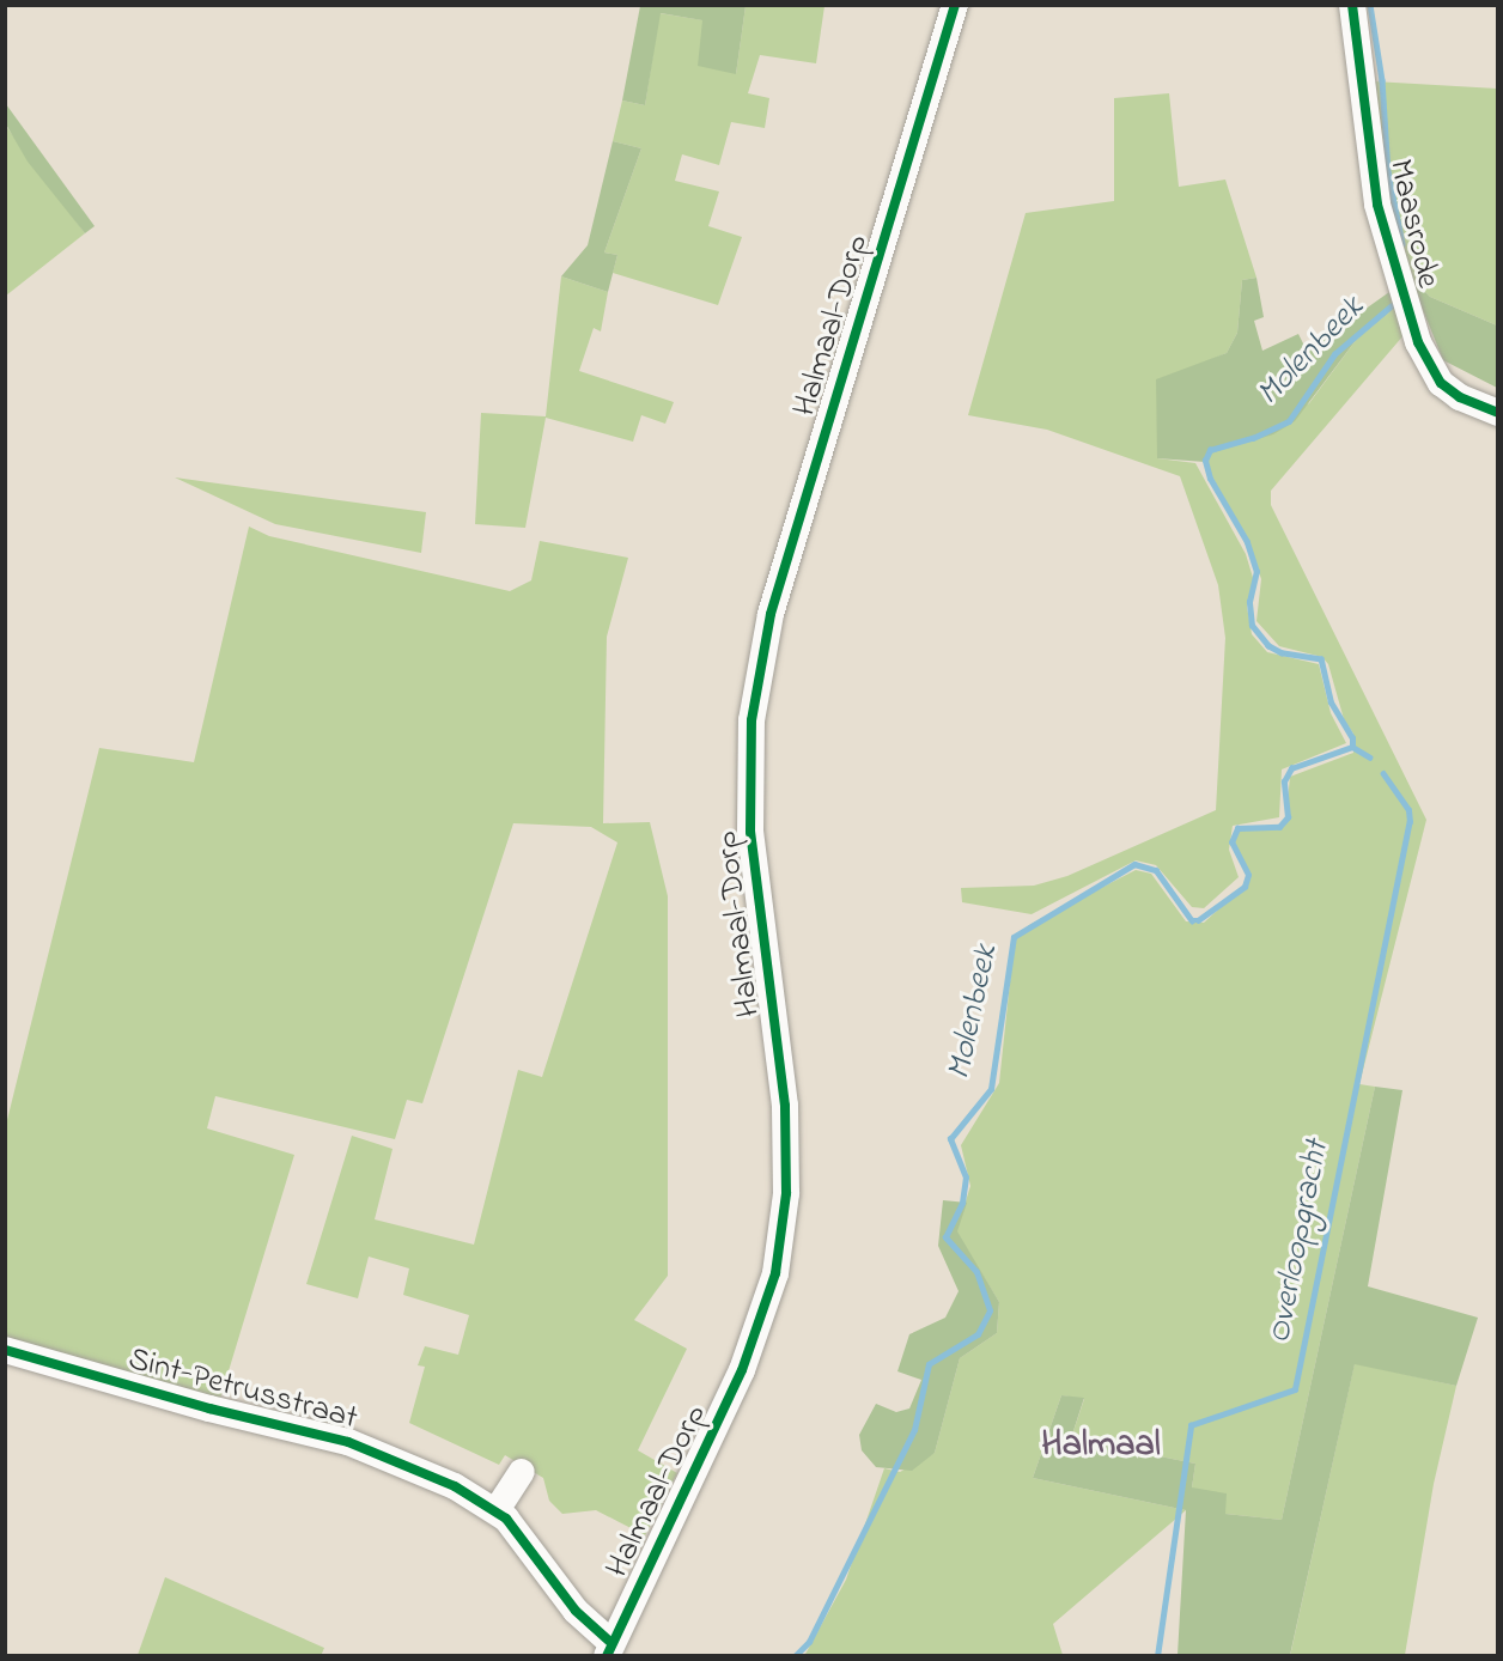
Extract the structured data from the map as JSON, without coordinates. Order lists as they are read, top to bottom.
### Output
{
  "streets": {
    "street": ["Maasrode", "Halmaal-Dorp", "Sint-Petrusstraat"]
  },
  "crossings": [
    ["Halmaal-Dorp", "Sint-Petrusstraat"]
  ],
  "districts": ["Halmaal"],
  "water": ["Molenbeek", "Overloopgracht"]
}
